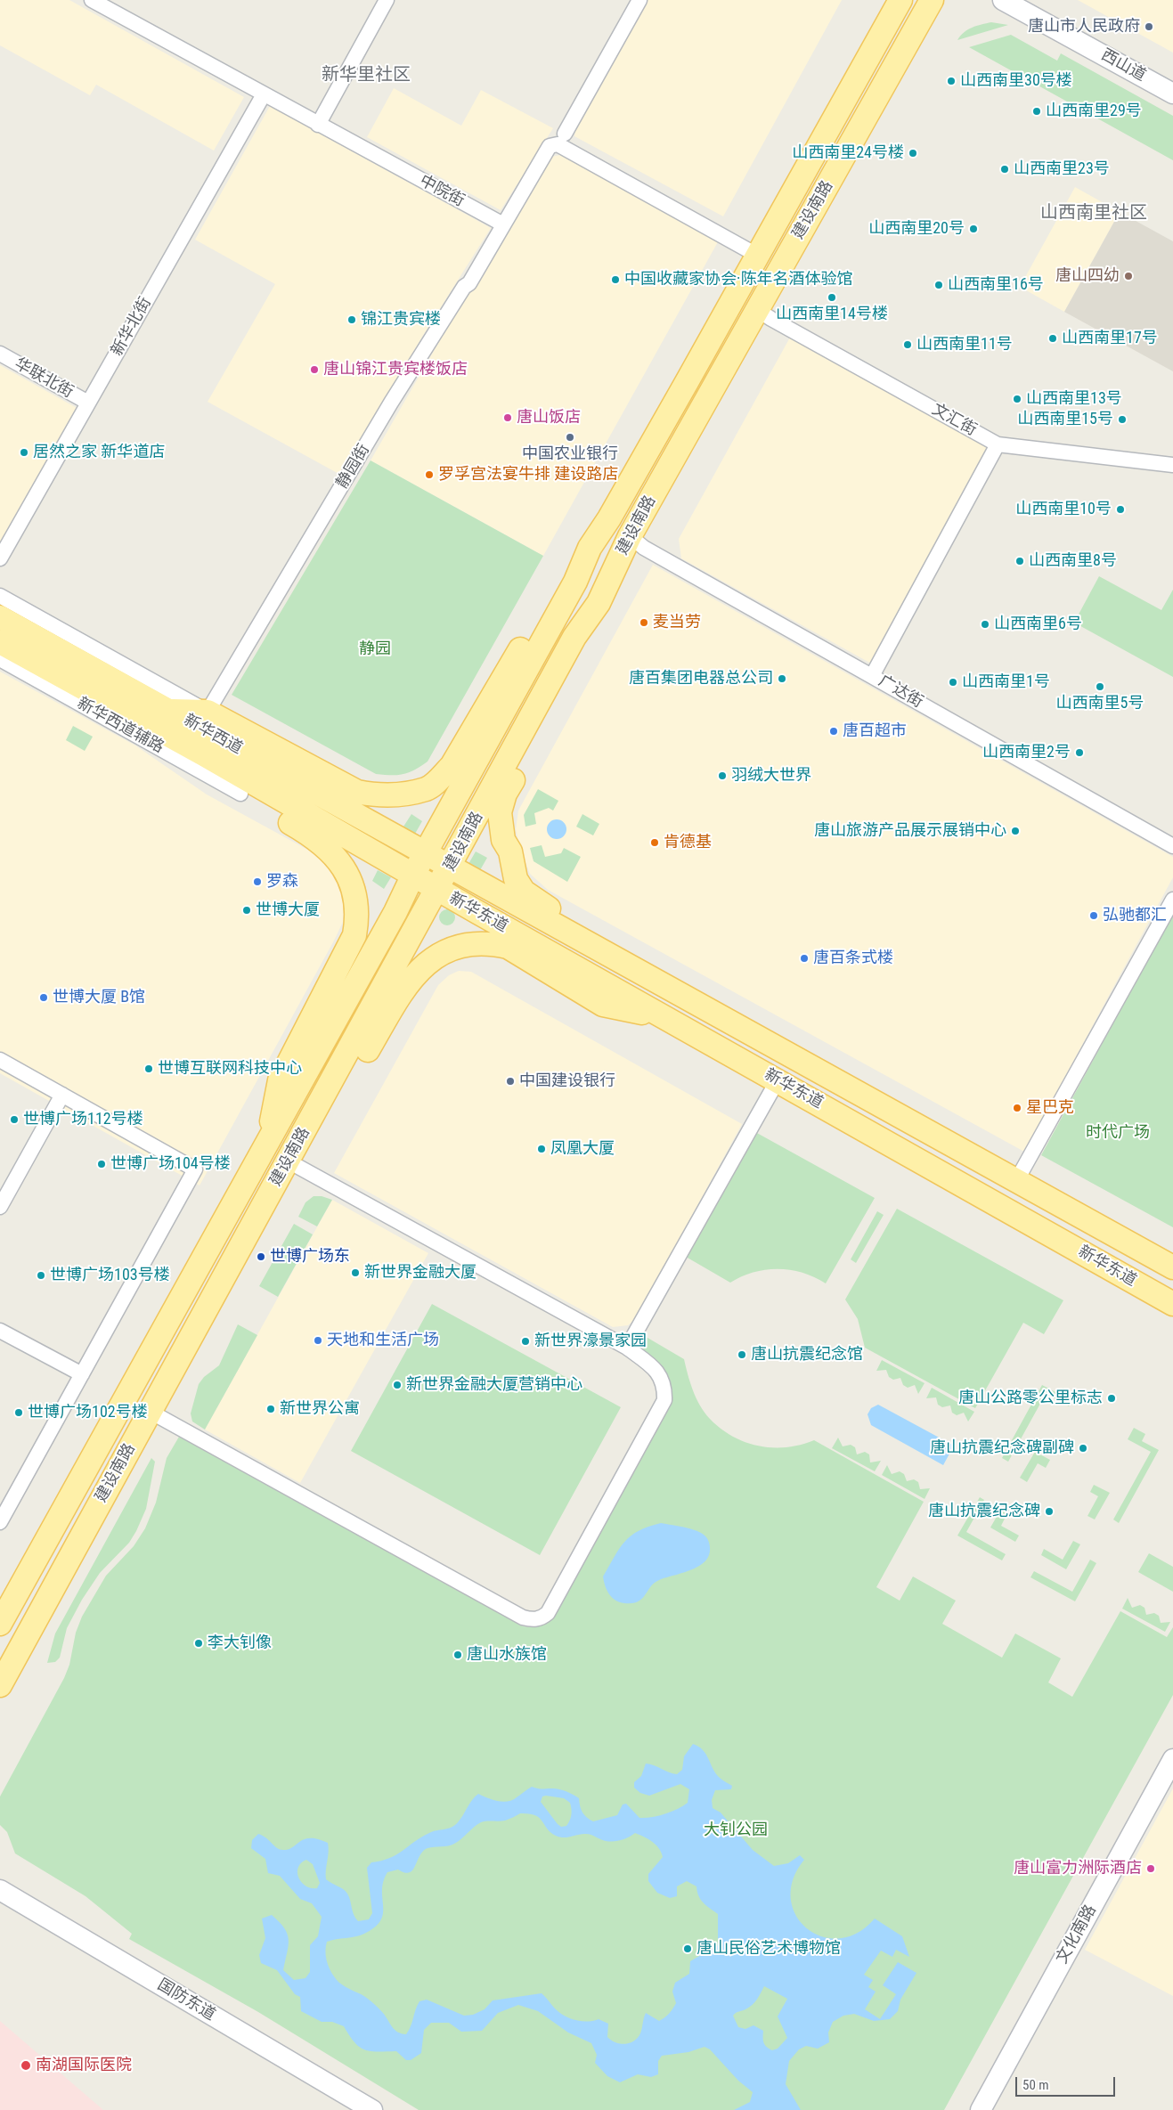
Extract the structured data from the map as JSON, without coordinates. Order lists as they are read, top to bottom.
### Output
{
  "streets": {
    "main road": ["建设南路", "新华西道", "新华东道"],
    "street": [
      "西山道",
      "中院街",
      "新华北街",
      "华联北街",
      "文汇街",
      "静园街",
      "广达街",
      "新华西道辅路",
      "文化南路",
      "国防东道"
    ]
  },
  "crossings": [
    ["中院街", "新华北街"],
    ["中院街", "静园街"],
    ["建设南路", "文汇街"],
    ["建设南路", "广达街"],
    ["建设南路", "新华西道"],
    ["建设南路", "新华东道"],
    ["新华北街", "华联北街"],
    ["新华西道", "新华东道"]
  ],
  "districts": ["新华里社区", "山西南里社区"],
  "parks": ["静园", "时代广场", "大钊公园"],
  "places": [
    "唐山市人民政府",
    "山西南里30号楼",
    "山西南里29号",
    "山西南里24号楼",
    "山西南里23号",
    "山西南里20号",
    "唐山四幼",
    "中国收藏家协会·陈年名酒体验馆",
    "山西南里16号",
    "山西南里14号楼",
    "锦江贵宾楼",
    "山西南里17号",
    "山西南里11号",
    "唐山锦江贵宾楼饭店",
    "山西南里13号",
    "唐山饭店",
    "山西南里15号",
    "中国农业银行",
    "居然之家 新华道店",
    "罗孚宫法宴牛排 建设路店",
    "山西南里10号",
    "山西南里8号",
    "麦当劳",
    "山西南里6号",
    "唐百集团电器总公司",
    "山西南里1号",
    "山西南里5号",
    "唐百超市",
    "山西南里2号",
    "羽绒大世界",
    "唐山旅游产品展示展销中心",
    "肯德基",
    "罗森",
    "世博大厦",
    "弘驰都汇",
    "唐百条式楼",
    "世博大厦 B馆",
    "世博互联网科技中心",
    "中国建设银行",
    "星巴克",
    "世博广场112号楼",
    "凤凰大厦",
    "世博广场104号楼",
    "世博广场东",
    "新世界金融大厦",
    "世博广场103号楼",
    "天地和生活广场",
    "新世界濠景家园",
    "唐山抗震纪念馆",
    "新世界金融大厦营销中心",
    "唐山公路零公里标志",
    "新世界公寓",
    "世博广场102号楼",
    "唐山抗震纪念碑副碑",
    "唐山抗震纪念碑",
    "李大钊像",
    "唐山水族馆",
    "唐山富力洲际酒店",
    "唐山民俗艺术博物馆",
    "南湖国际医院"
  ],
  "scale_bar": "50 m"
}
